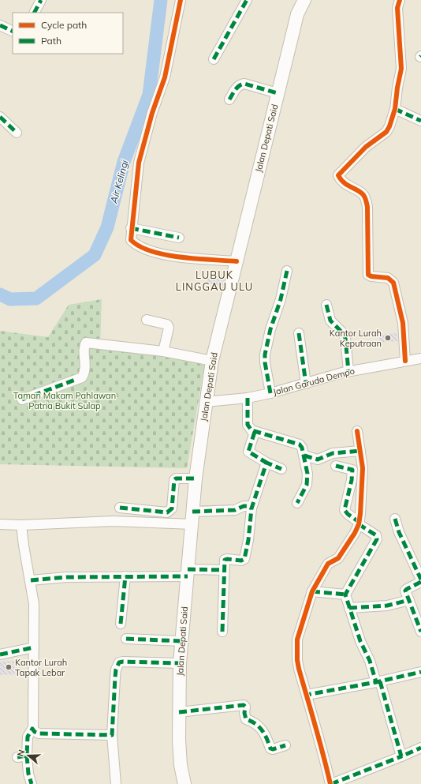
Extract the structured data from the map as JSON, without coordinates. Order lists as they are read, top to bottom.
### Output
{
  "streets": {
    "main road": ["Jalan Depati Said"],
    "street": ["Jalan Garuda Dempo"]
  },
  "crossings": [
    ["Jalan Depati Said", "Jalan Garuda Dempo"]
  ],
  "districts": ["LUBUK LINGGAU ULU"],
  "water": ["Air Kelingi"],
  "parks": ["Taman Makam Pahlawan Patria Bukit Sulap"],
  "places": ["Kantor Lurah Keputraan", "Kantor Lurah Tapak Lebar"],
  "legend": ["Cycle path", "Path"],
  "north": "left"
}
